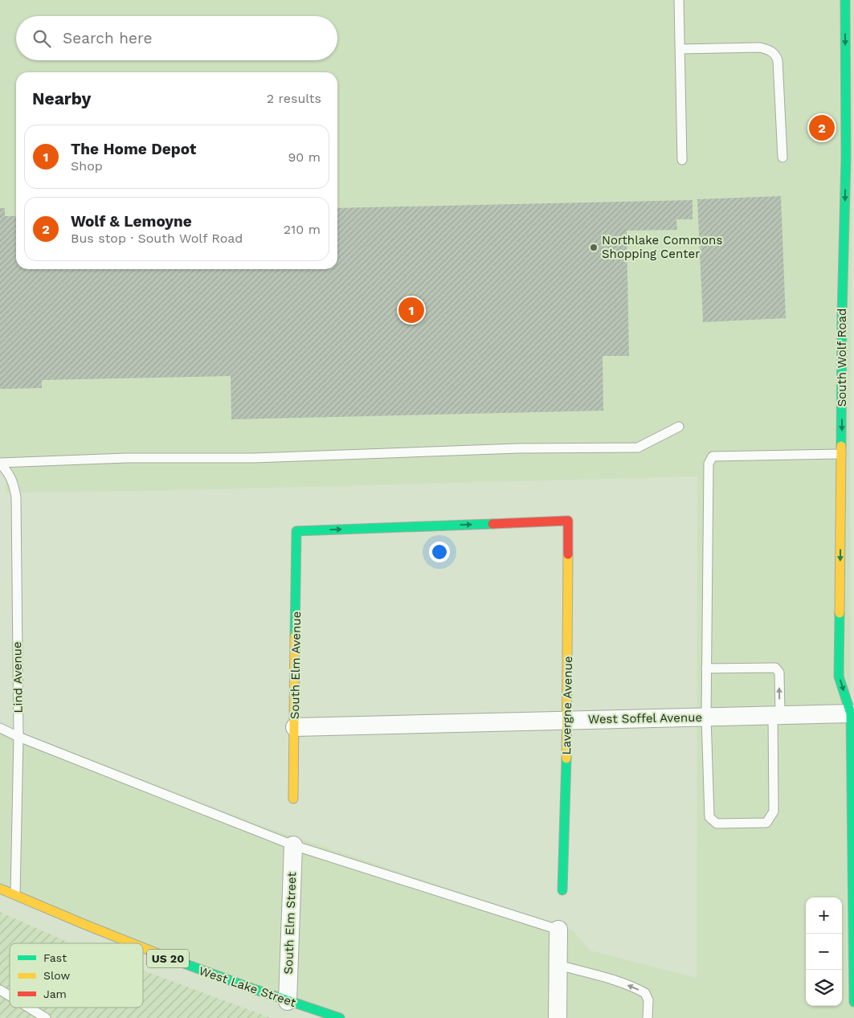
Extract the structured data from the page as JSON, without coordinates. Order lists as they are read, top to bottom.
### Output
{
  "streets": {
    "main road": [
      "South Wolf Road",
      "South Elm Avenue",
      "Lavergne Avenue",
      "US 20",
      "West Lake Street"
    ],
    "street": ["West Soffel Avenue", "South Elm Street"],
    "lane": ["Lind Avenue"]
  },
  "crossings": [
    ["South Wolf Road", "West Soffel Avenue"],
    ["South Elm Avenue", "Lavergne Avenue"],
    ["South Elm Avenue", "West Soffel Avenue"],
    ["Lind Avenue", "West Lake Street"],
    ["Lavergne Avenue", "West Soffel Avenue"],
    ["South Elm Street", "West Lake Street"]
  ],
  "one_way": ["South Wolf Road"],
  "places": ["Northlake Commons Shopping Center"],
  "legend": ["Fast", "Slow", "Jam"],
  "page": {
    "search": "Search here",
    "heading": ["Nearby", "2 results"],
    "pins": ["2", "1"],
    "list": [
      {
        "mark": "1",
        "name": "The Home Depot",
        "note": "Shop",
        "value": "90 m"
      },
      {
        "mark": "2",
        "name": "Wolf & Lemoyne",
        "note": "Bus stop · South Wolf Road",
        "value": "210 m"
      }
    ],
    "map_buttons": ["+", "−"]
  }
}
